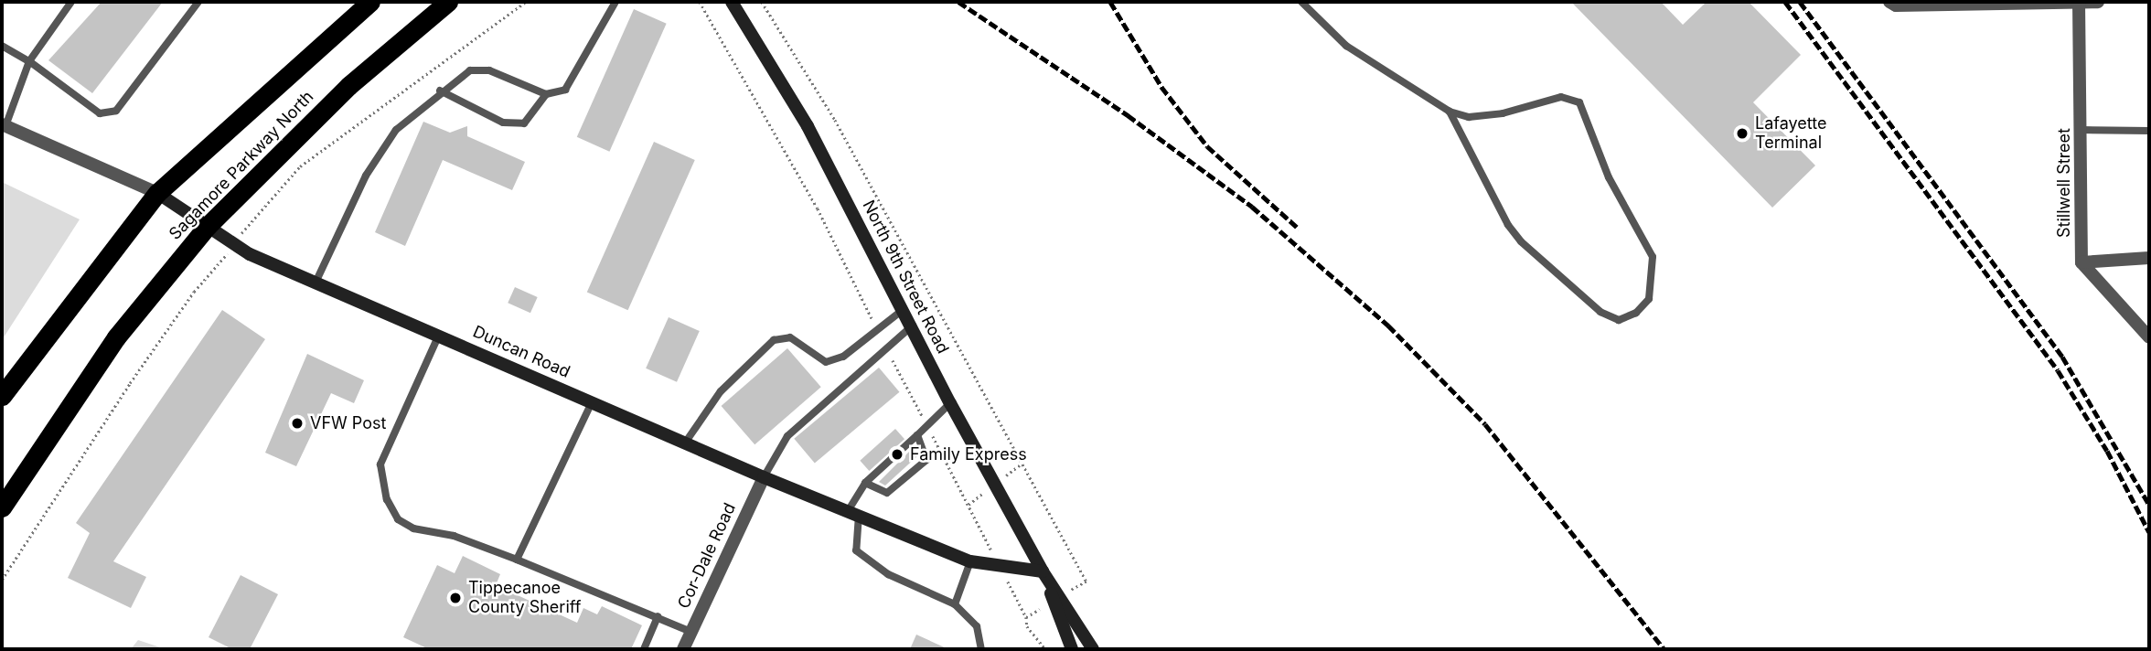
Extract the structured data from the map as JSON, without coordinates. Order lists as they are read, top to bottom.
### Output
{
  "streets": {
    "highway": ["Sagamore Parkway North"],
    "main road": ["North 9th Street Road", "Duncan Road"],
    "street": ["Stillwell Street", "Cor-Dale Road"]
  },
  "crossings": [
    ["Sagamore Parkway North", "Duncan Road"],
    ["North 9th Street Road", "Duncan Road"],
    ["Duncan Road", "Cor-Dale Road"]
  ],
  "places": [
    "Lafayette Terminal",
    "VFW Post",
    "Family Express",
    "Tippecanoe County Sheriff"
  ]
}
